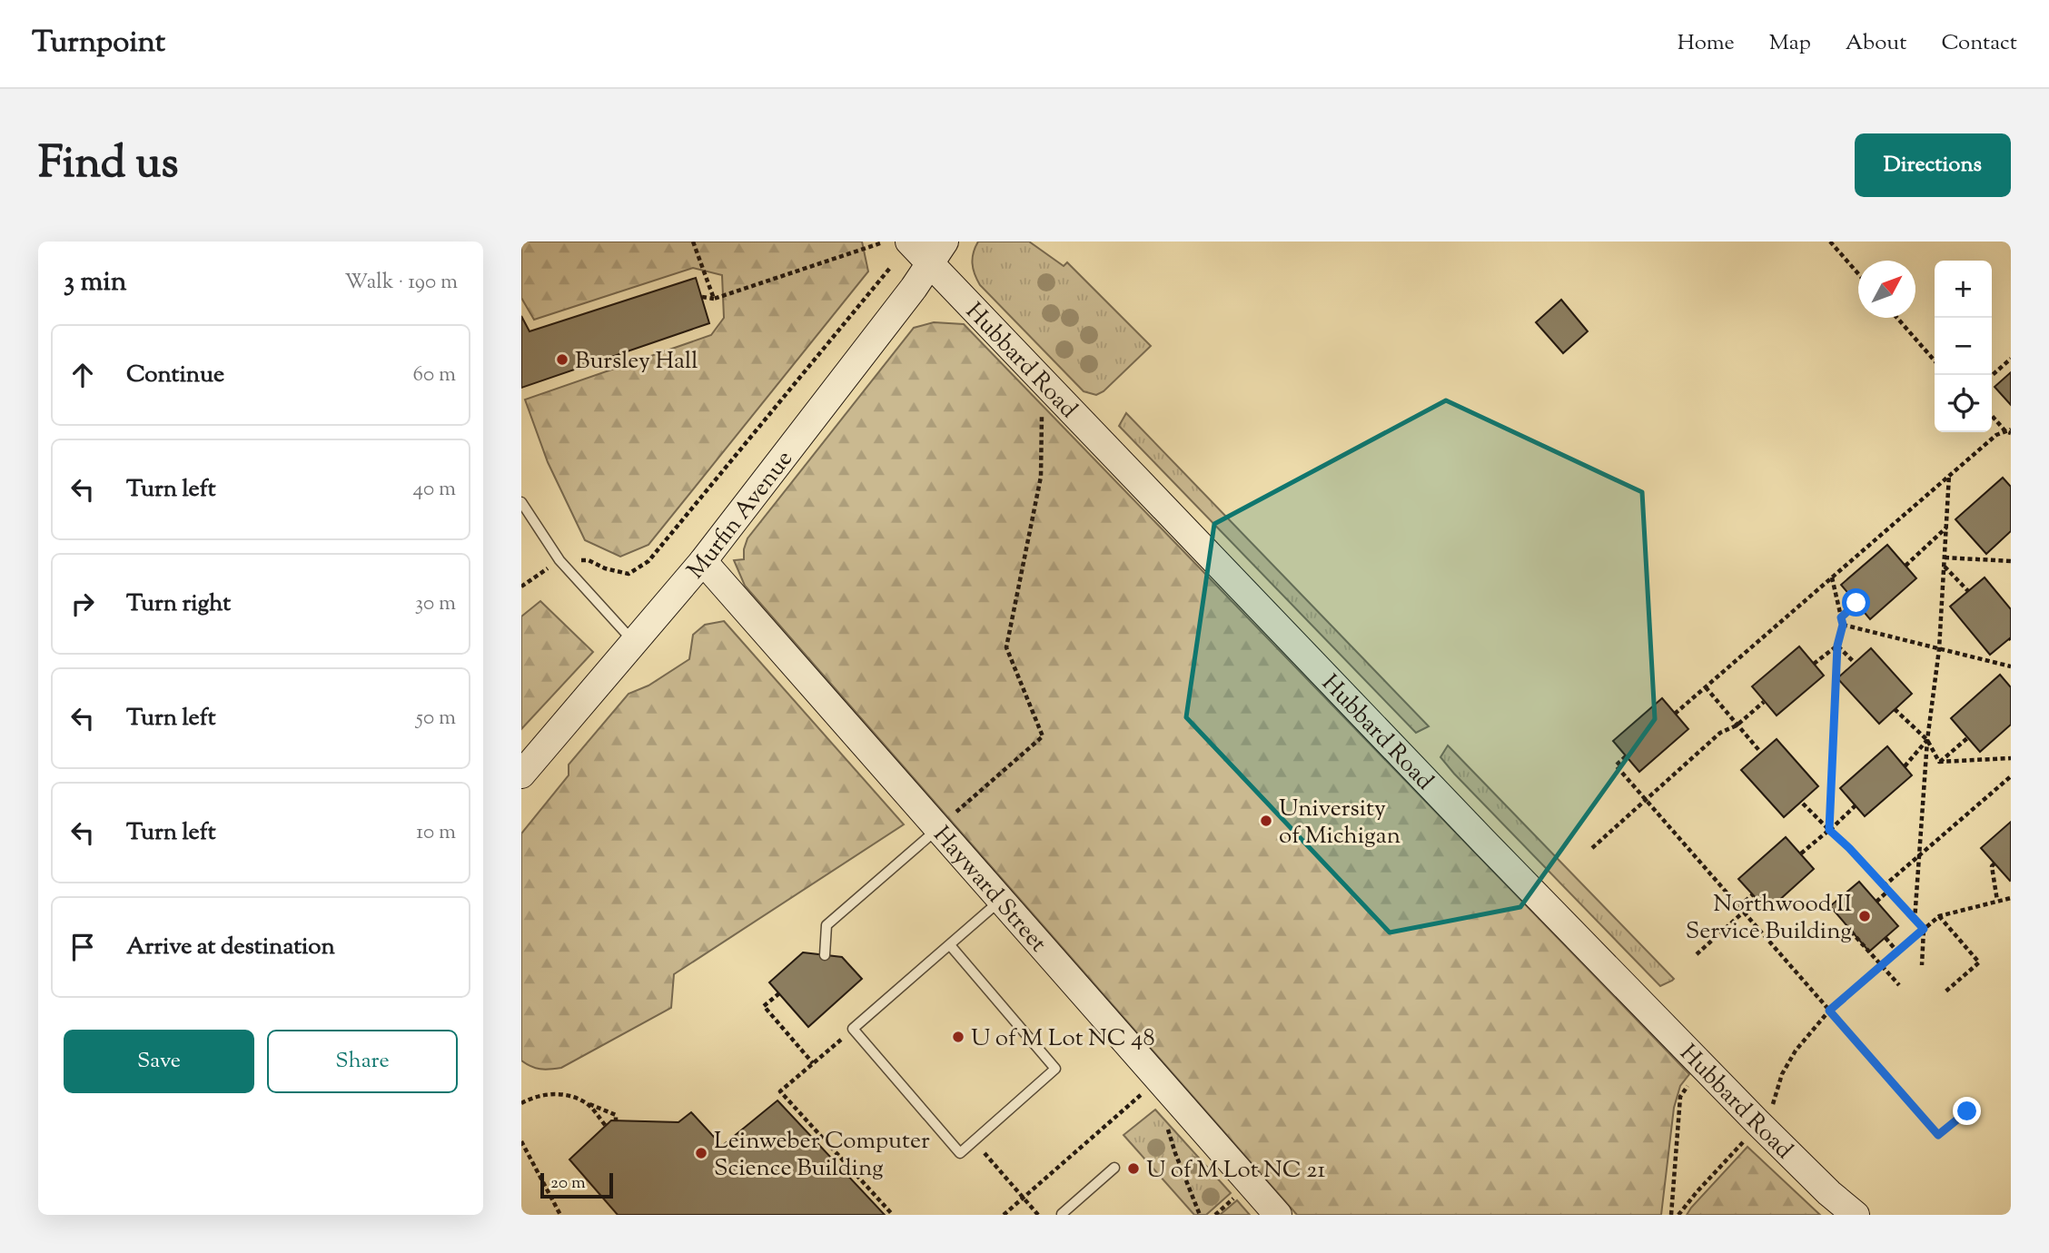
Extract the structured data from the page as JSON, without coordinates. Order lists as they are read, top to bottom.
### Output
{
  "streets": {
    "street": ["Hubbard Road", "Murfin Avenue", "Hayward Street"]
  },
  "crossings": [
    ["Hubbard Road", "Murfin Avenue"],
    ["Murfin Avenue", "Hayward Street"]
  ],
  "places": [
    "Bursley Hall",
    "University of Michigan",
    "Northwood II Service Building",
    "U of M Lot NC 48",
    "Leinweber Computer Science Building",
    "U of M Lot NC 21"
  ],
  "scale_bar": "20 m",
  "north": "top right",
  "page": {
    "header": "Turnpoint",
    "nav": [
      "Home",
      "Map",
      "About",
      "Contact"
    ],
    "title": "Find us",
    "buttons": [
      "Directions",
      ["Save", "Share"]
    ],
    "heading": ["3 min", "Walk · 190 m"],
    "map_buttons": ["+", "−"],
    "list": [
      ["Continue", "60 m"],
      ["Turn left", "40 m"],
      ["Turn right", "30 m"],
      ["Turn left", "50 m"],
      ["Turn left", "10 m"],
      "Arrive at destination"
    ],
    "scale": "20 m"
  }
}
